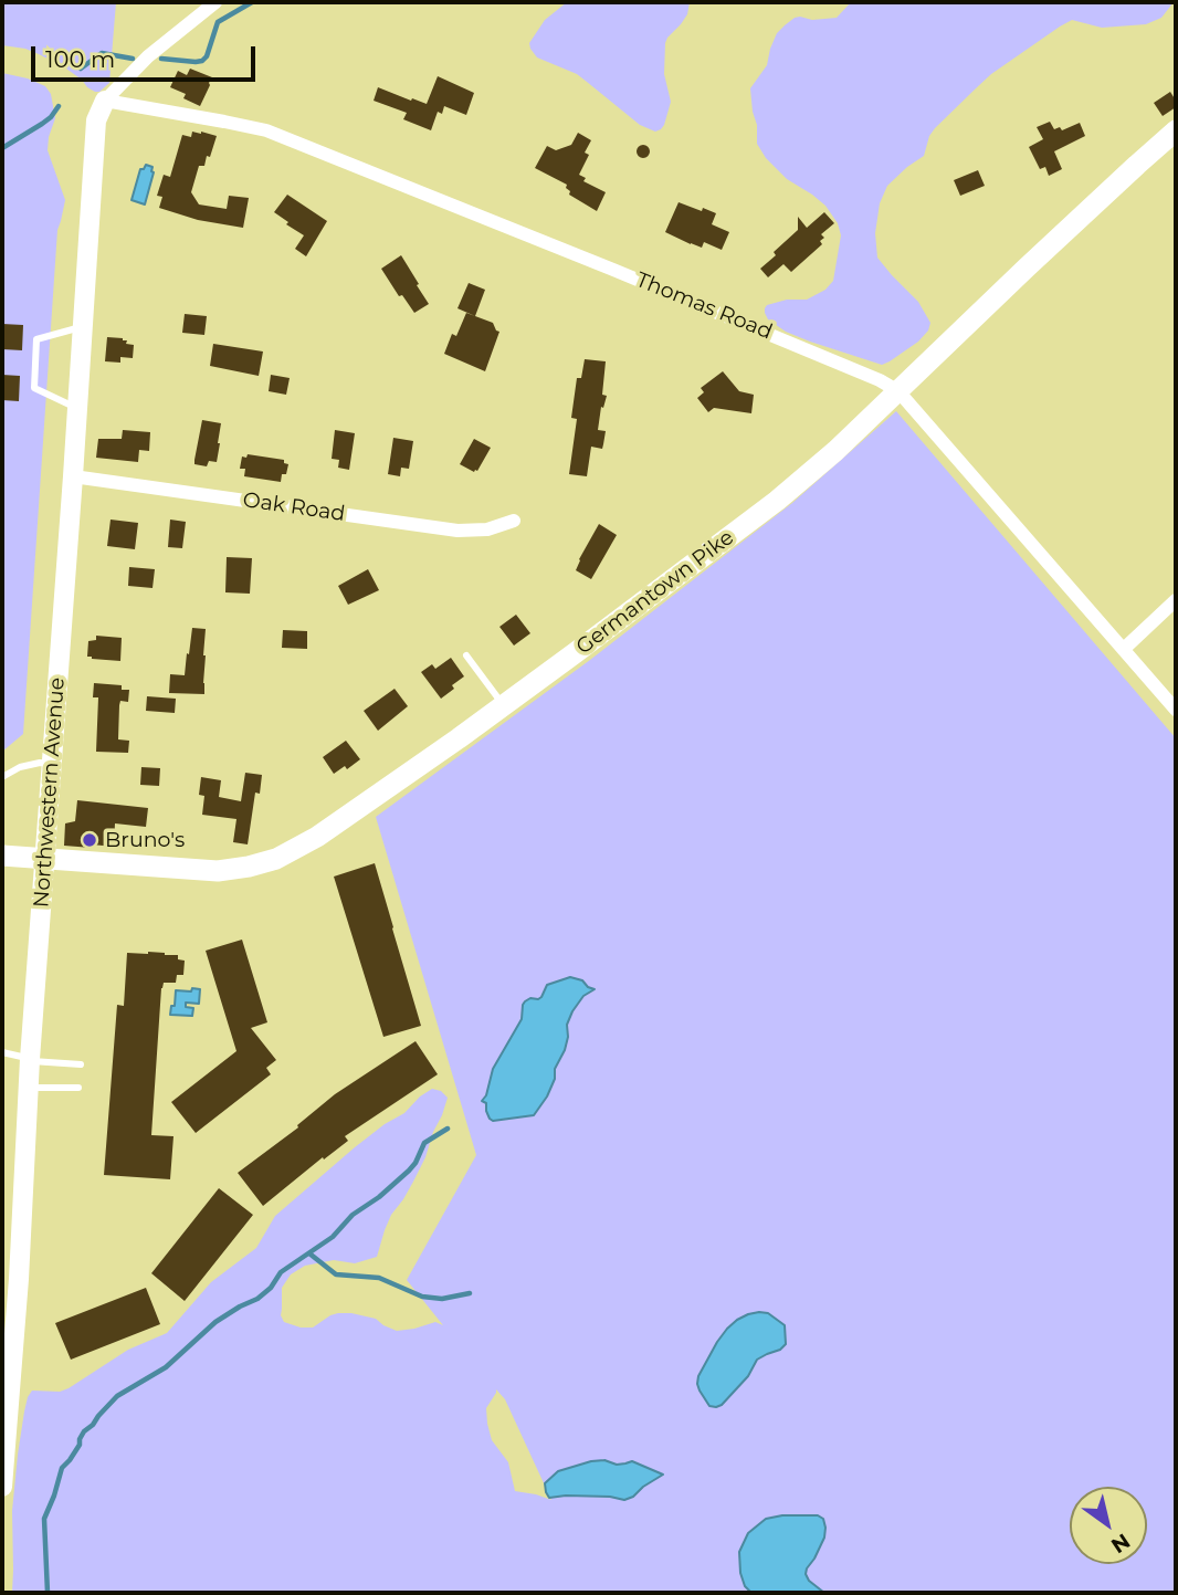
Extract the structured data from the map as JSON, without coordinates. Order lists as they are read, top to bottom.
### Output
{
  "streets": {
    "main road": ["Germantown Pike"],
    "street": ["Thomas Road", "Oak Road", "Northwestern Avenue"]
  },
  "crossings": [
    ["Thomas Road", "Germantown Pike"],
    ["Thomas Road", "Northwestern Avenue"],
    ["Oak Road", "Northwestern Avenue"],
    ["Germantown Pike", "Northwestern Avenue"]
  ],
  "places": ["Bruno's"],
  "scale_bar": "100 m",
  "north": "bottom right"
}
